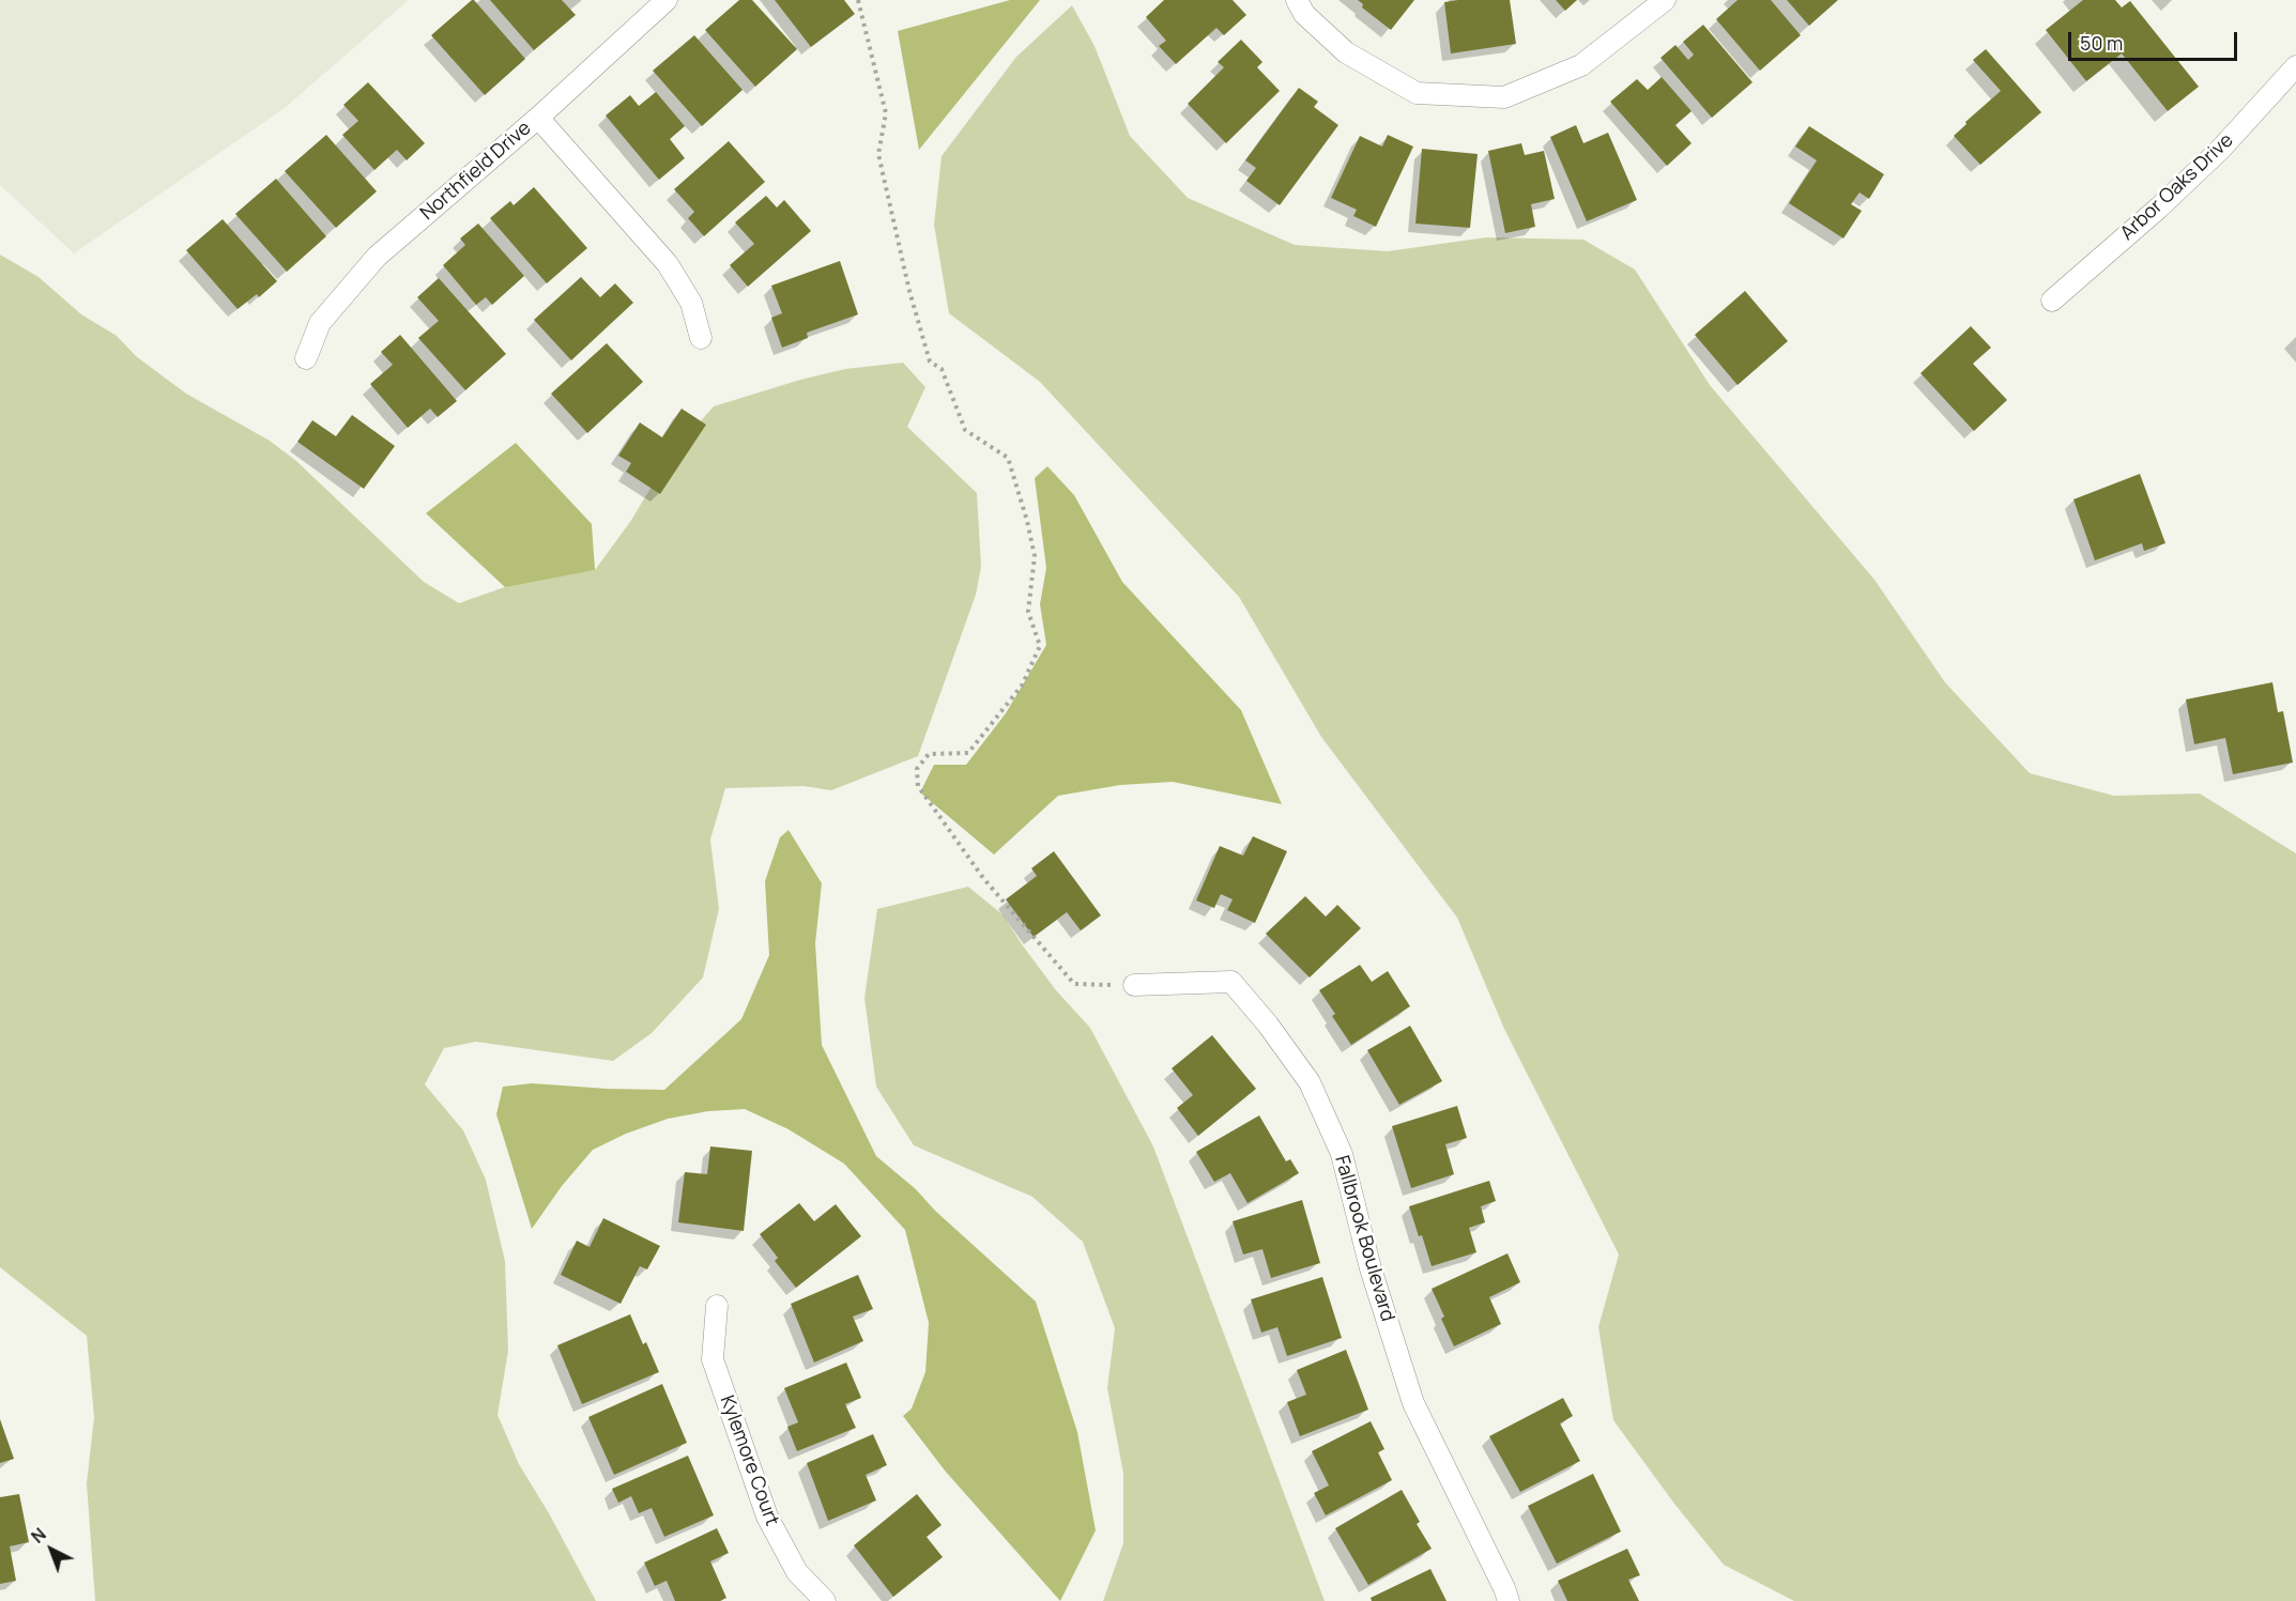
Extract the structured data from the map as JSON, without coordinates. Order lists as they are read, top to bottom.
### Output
{
  "streets": {
    "street": [
      "Northfield Drive",
      "Arbor Oaks Drive",
      "Fallbrook Boulevard",
      "Kylemore Court"
    ]
  },
  "scale_bar": "50 m",
  "north": "top left"
}
